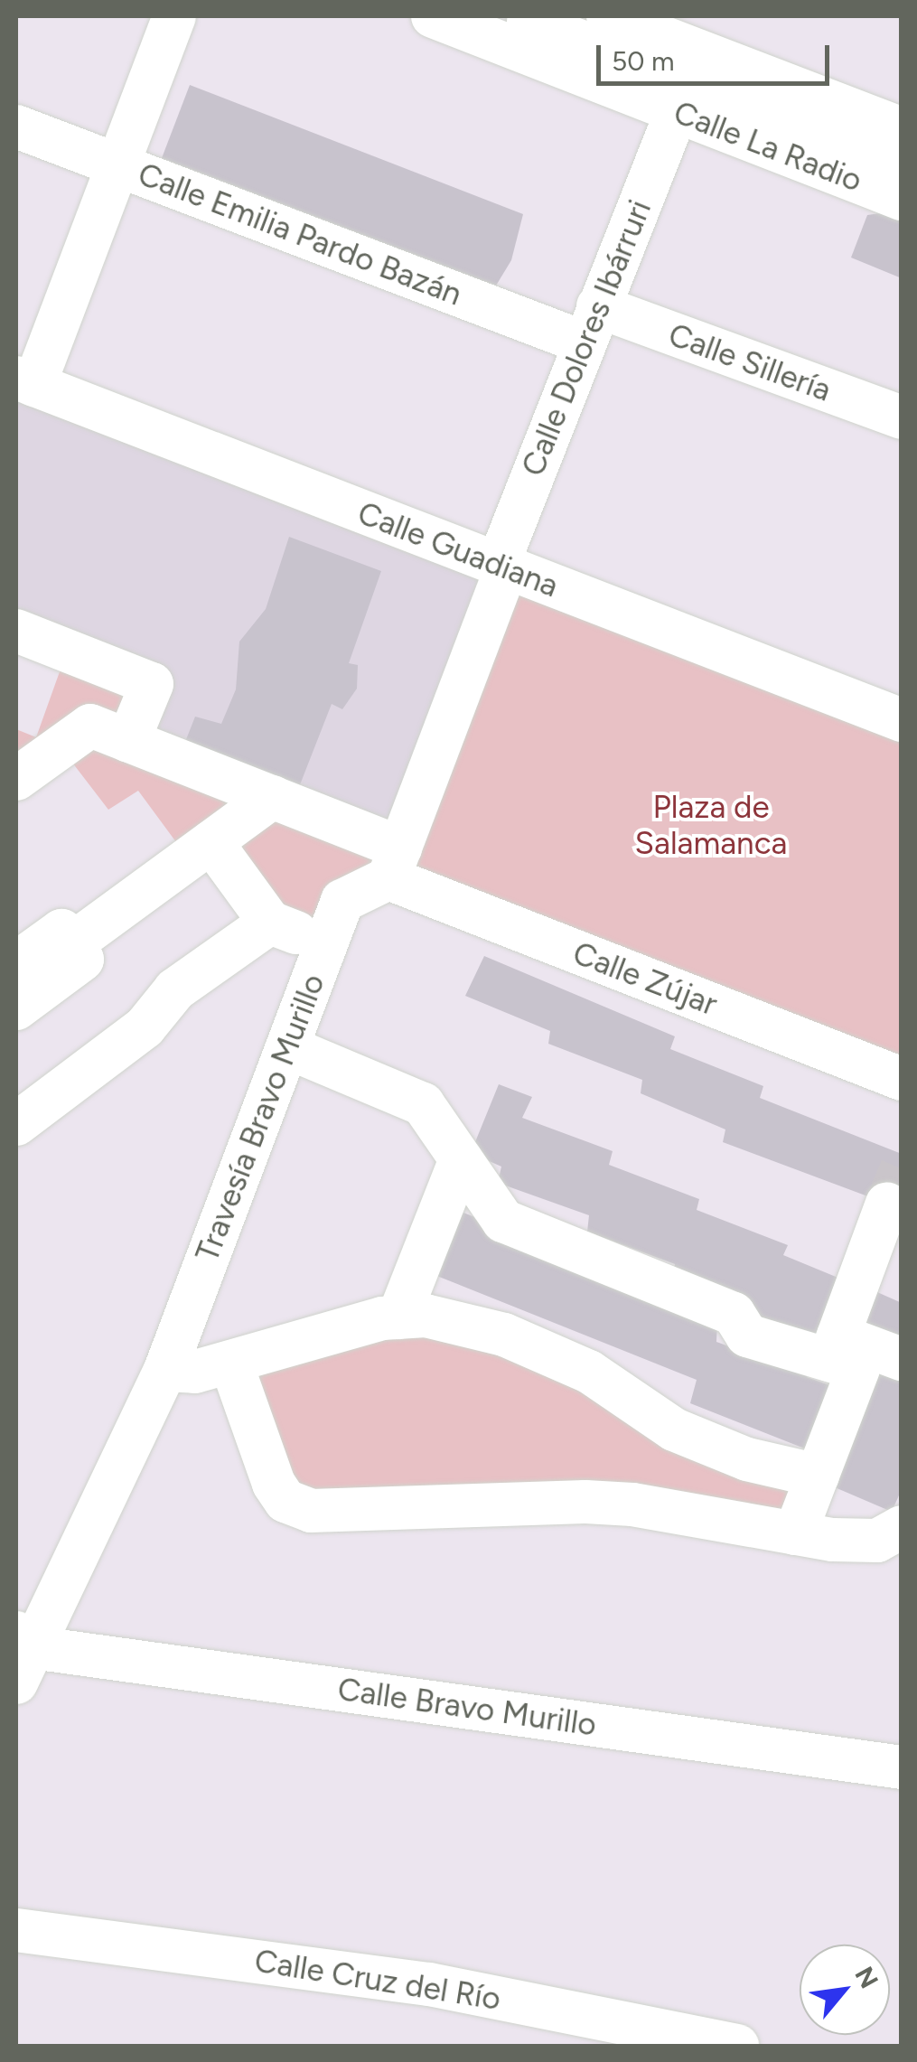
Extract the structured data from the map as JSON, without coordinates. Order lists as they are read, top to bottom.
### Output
{
  "streets": {
    "street": [
      "Calle La Radio",
      "Calle Emilia Pardo Bazán",
      "Calle Dolores Ibárruri",
      "Calle Sillería",
      "Calle Guadiana",
      "Calle Zújar",
      "Travesía Bravo Murillo",
      "Calle Bravo Murillo",
      "Calle Cruz del Río"
    ]
  },
  "crossings": [
    ["Calle La Radio", "Calle Dolores Ibárruri"],
    ["Calle Emilia Pardo Bazán", "Calle Dolores Ibárruri"],
    ["Calle Emilia Pardo Bazán", "Calle Sillería"],
    ["Calle Dolores Ibárruri", "Calle Sillería"],
    ["Calle Dolores Ibárruri", "Calle Guadiana"],
    ["Calle Zújar", "Travesía Bravo Murillo"],
    ["Travesía Bravo Murillo", "Calle Bravo Murillo"]
  ],
  "parks": ["Plaza de Salamanca"],
  "scale_bar": "50 m",
  "north": "top right"
}
